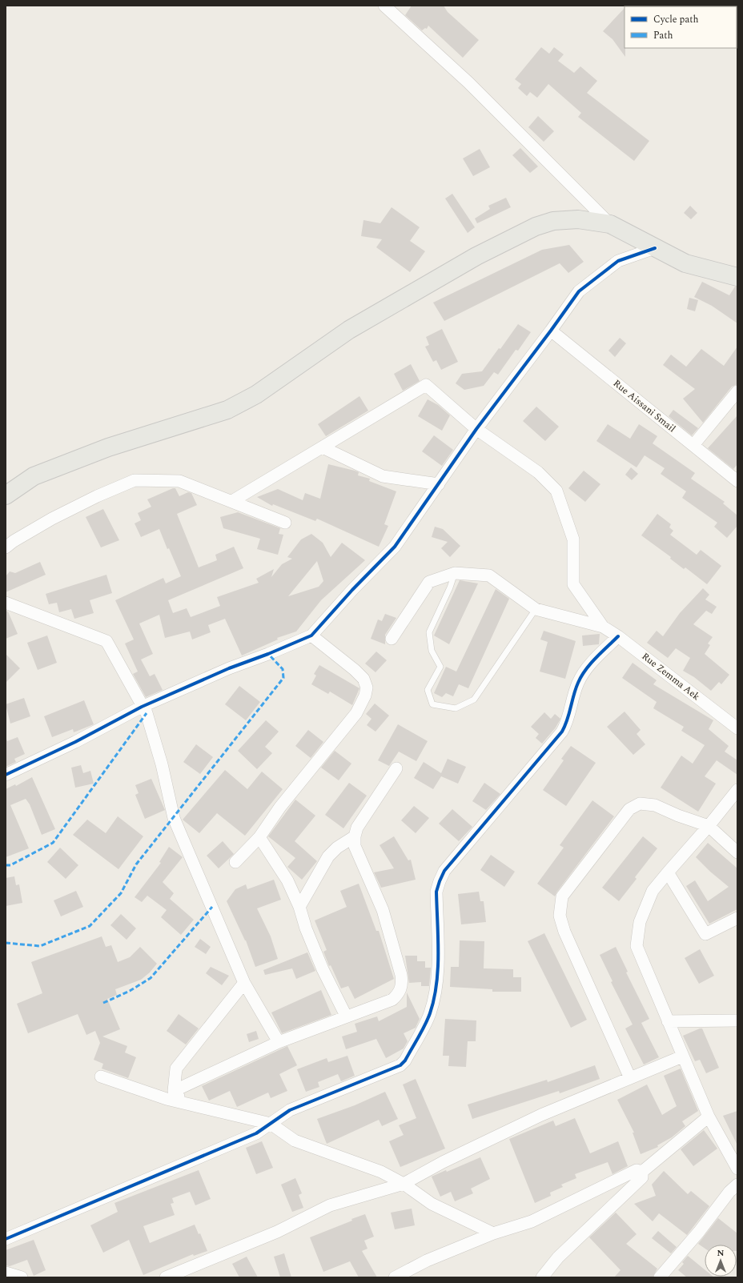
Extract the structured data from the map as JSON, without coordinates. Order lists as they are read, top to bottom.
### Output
{
  "streets": {
    "street": ["Rue Aissani Smail", "Rue Zemma Aek"]
  },
  "legend": ["Cycle path", "Path"],
  "north": "top"
}
